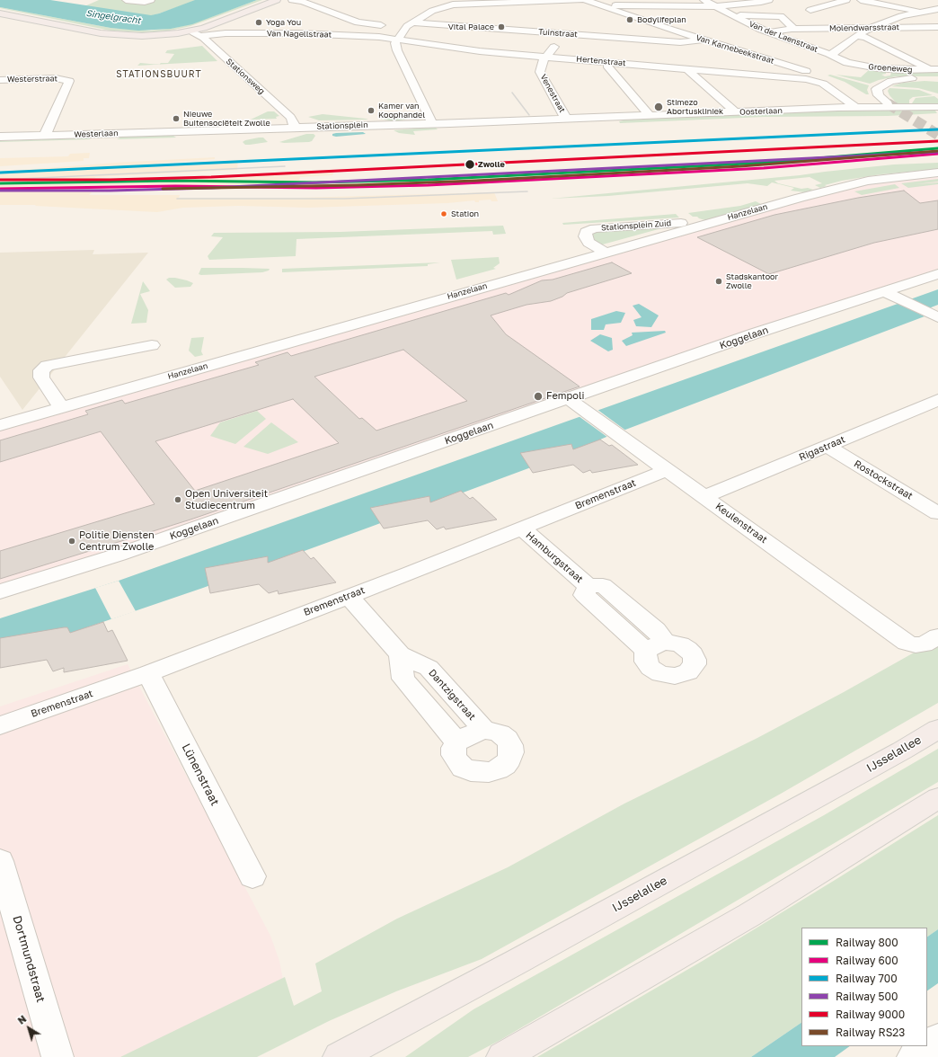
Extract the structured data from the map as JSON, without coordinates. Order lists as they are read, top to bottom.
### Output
{
  "streets": {
    "main road": ["IJsselallee"],
    "street": [
      "Molendwarsstraat",
      "Tuinstraat",
      "Van Nagellstraat",
      "Van der Laenstraat",
      "Van Karnebeekstraat",
      "Hertenstraat",
      "Groeneweg",
      "Stationsweg",
      "Westerstraat",
      "Venestraat",
      "Oosterlaan",
      "Stationsplein",
      "Westerlaan",
      "Hanzelaan",
      "Stationsplein Zuid",
      "Koggelaan",
      "Rigastraat",
      "Rostockstraat",
      "Bremenstraat",
      "Keulenstraat",
      "Hamburgstraat",
      "Dantzigstraat",
      "Lünenstraat",
      "Dortmundstraat"
    ]
  },
  "crossings": [
    ["Molendwarsstraat", "Van der Laenstraat"],
    ["Tuinstraat", "Van Karnebeekstraat"],
    ["Tuinstraat", "Venestraat"],
    ["Van Nagellstraat", "Hertenstraat"],
    ["Van Nagellstraat", "Stationsweg"],
    ["Van der Laenstraat", "Groeneweg"],
    ["Van Karnebeekstraat", "Hertenstraat"],
    ["Hertenstraat", "Venestraat"],
    ["Stationsweg", "Stationsplein"],
    ["Westerstraat", "Westerlaan"],
    ["Venestraat", "Oosterlaan"],
    ["Venestraat", "Stationsplein"],
    ["Oosterlaan", "Stationsplein"],
    ["Stationsplein", "Westerlaan"],
    ["Hanzelaan", "Stationsplein Zuid"],
    ["Koggelaan", "Keulenstraat"],
    ["Rigastraat", "Rostockstraat"],
    ["Rigastraat", "Keulenstraat"],
    ["Bremenstraat", "Keulenstraat"],
    ["Bremenstraat", "Hamburgstraat"],
    ["Bremenstraat", "Dantzigstraat"],
    ["Bremenstraat", "Lünenstraat"]
  ],
  "districts": ["STATIONSBUURT"],
  "water": ["Singelgracht"],
  "places": [
    "Bodylifeplan",
    "Yoga You",
    "Vital Palace",
    "Stimezo Abortuskliniek",
    "Kamer van Koophandel",
    "Nieuwe Buitensociëteit Zwolle",
    "Zwolle",
    "Station",
    "Stadskantoor Zwolle",
    "Fempoli",
    "Open Universiteit Studiecentrum",
    "Politie Diensten Centrum Zwolle"
  ],
  "lines": [
    "rail line 700",
    "rail line 9000",
    "rail line 800",
    "rail line RS23",
    "rail line 500",
    "rail line 600"
  ],
  "legend": [
    "Railway 800",
    "Railway 600",
    "Railway 700",
    "Railway 500",
    "Railway 9000",
    "Railway RS23"
  ],
  "north": "top left"
}
